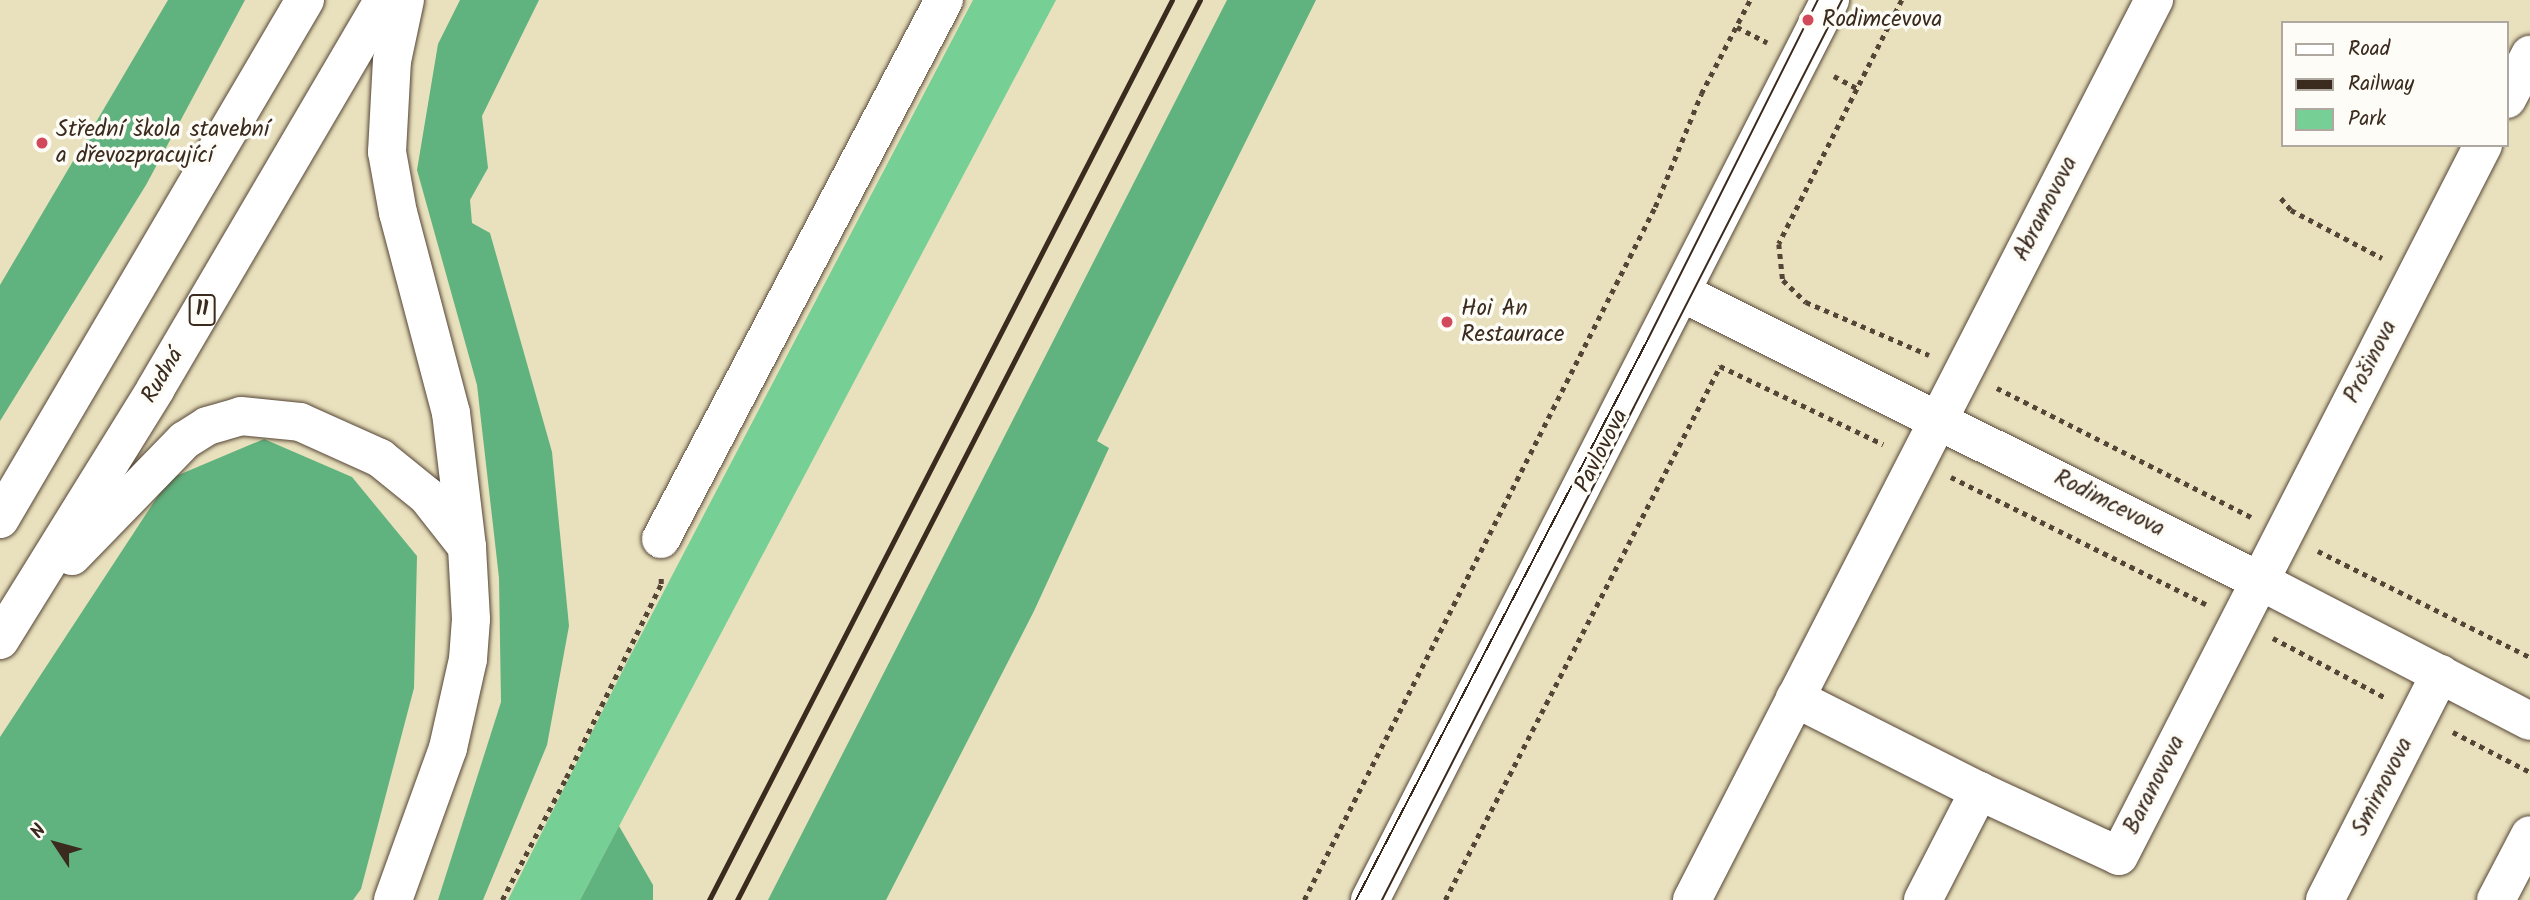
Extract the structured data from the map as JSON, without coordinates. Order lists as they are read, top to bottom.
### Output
{
  "streets": {
    "main road": [
      "Abramovova",
      "11",
      "Prošinova",
      "Rudná",
      "Pavlovova",
      "Rodimcevova",
      "Baranovova",
      "Smirnovova"
    ]
  },
  "crossings": [
    ["Abramovova", "Rodimcevova"],
    ["Prošinova", "Rodimcevova"],
    ["Prošinova", "Baranovova"],
    ["Pavlovova", "Rodimcevova"],
    ["Rodimcevova", "Baranovova"],
    ["Rodimcevova", "Smirnovova"]
  ],
  "places": ["Rodimcevova", "Střední škola stavební a dřevozpracující", "Hoi An Restaurace"],
  "legend": ["Road", "Railway", "Park"],
  "north": "top left"
}
